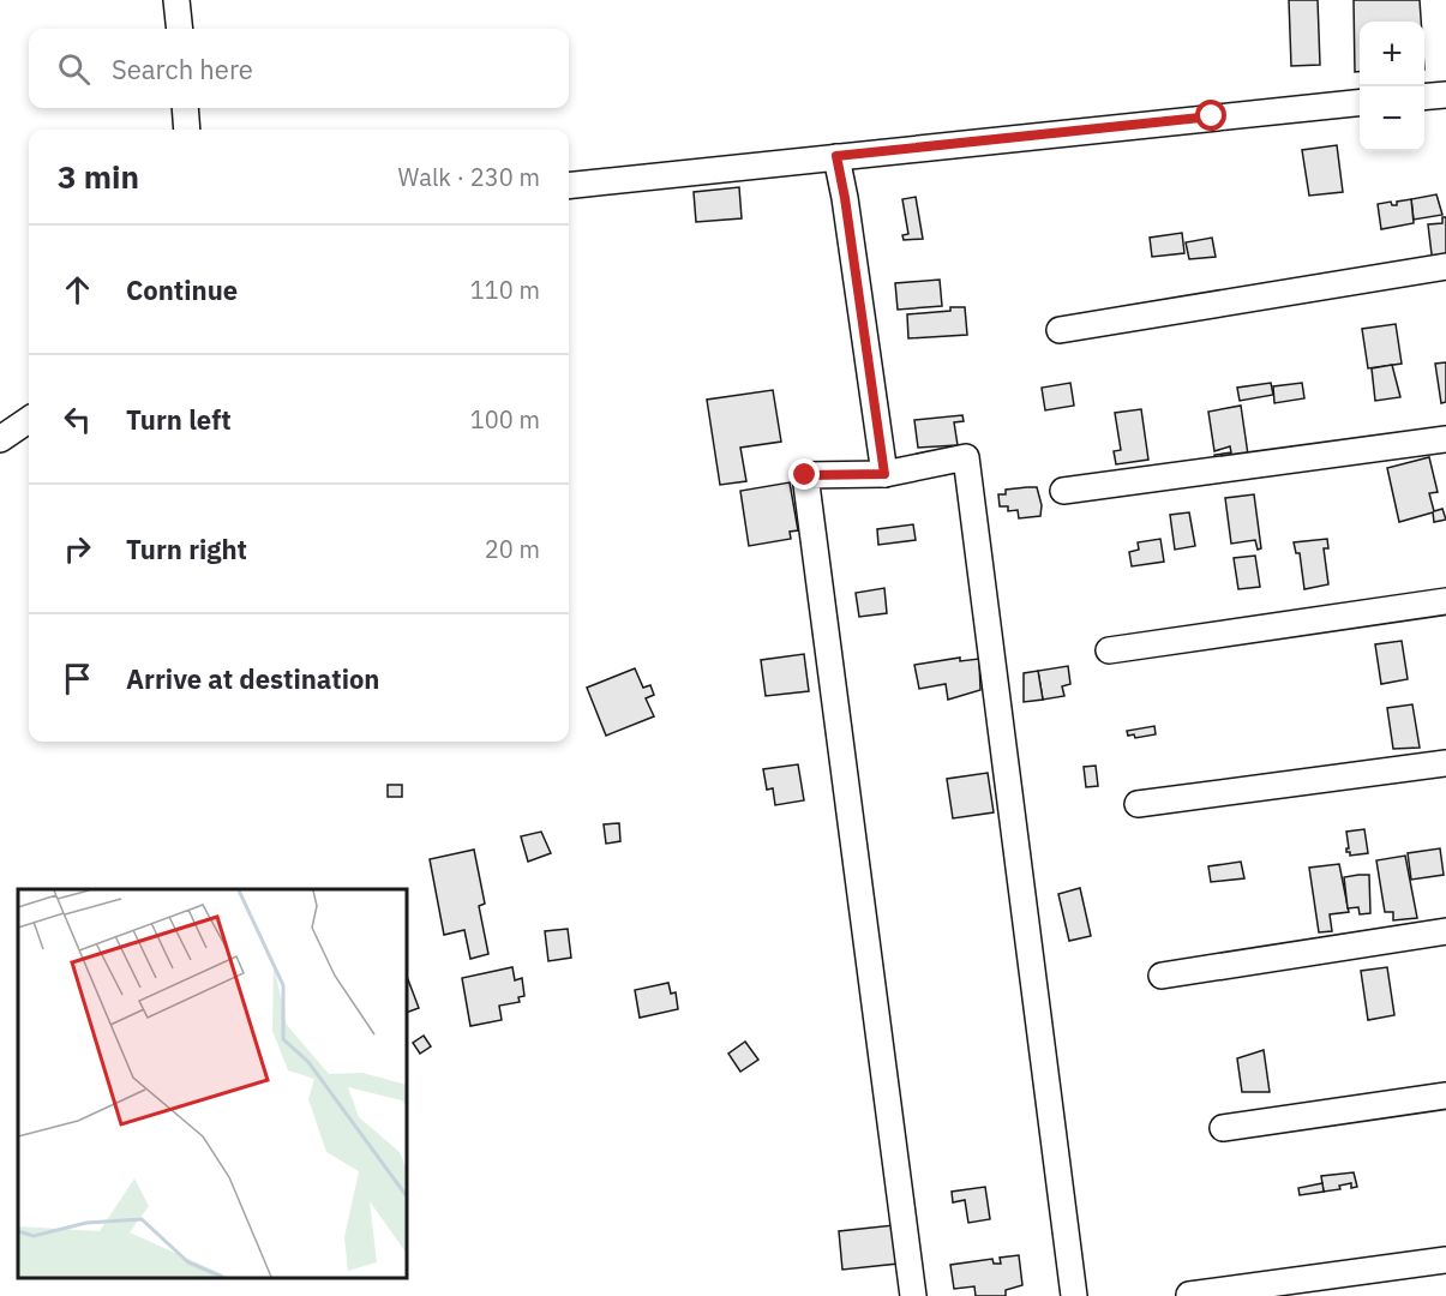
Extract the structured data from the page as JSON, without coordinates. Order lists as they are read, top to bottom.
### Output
{
  "page": {
    "map_buttons": ["+", "−"],
    "search": "Search here",
    "heading": ["3 min", "Walk · 230 m"],
    "list": [
      ["Continue", "110 m"],
      ["Turn left", "100 m"],
      ["Turn right", "20 m"],
      "Arrive at destination"
    ]
  }
}
